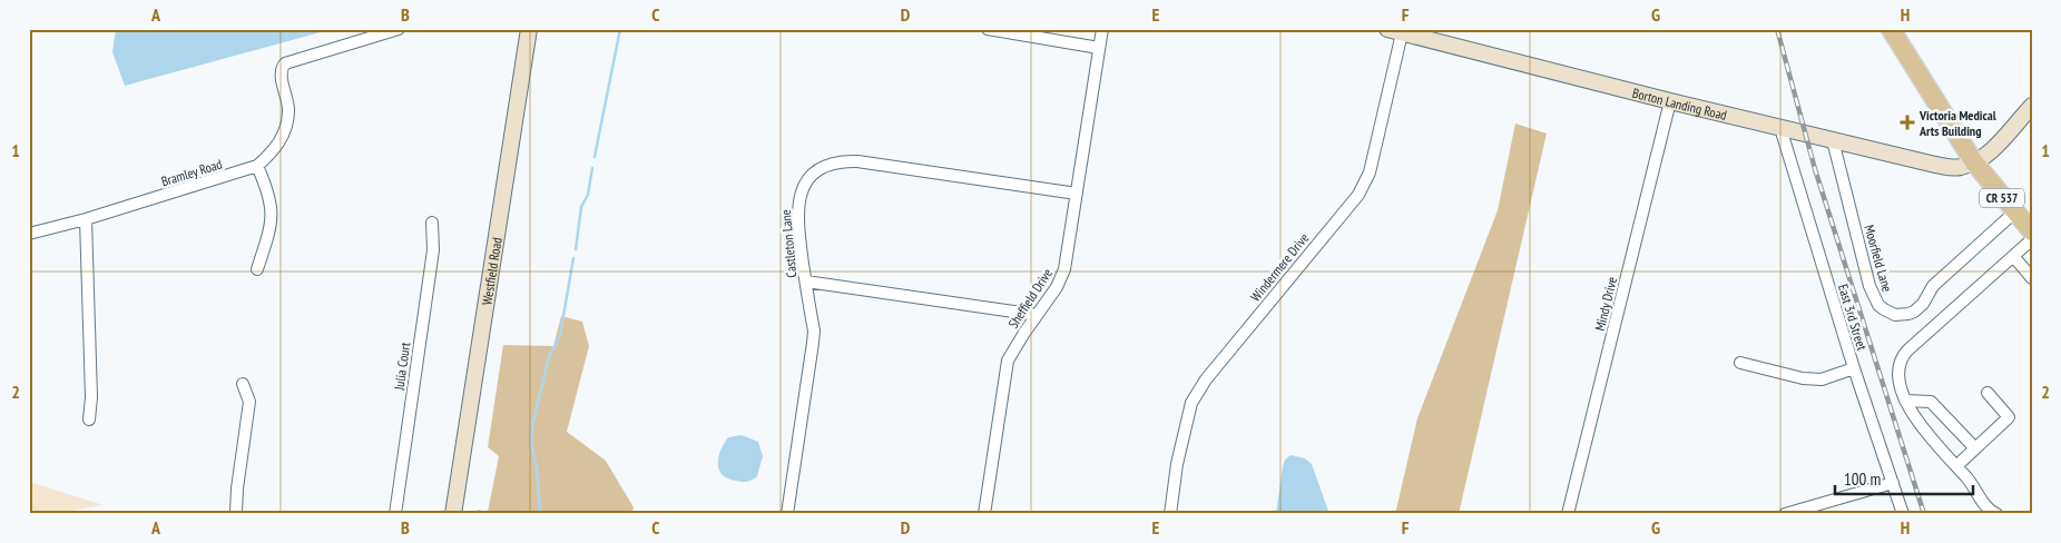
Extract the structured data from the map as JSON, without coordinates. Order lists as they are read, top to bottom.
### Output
{
  "streets": {
    "main road": ["CR 537"],
    "street": [
      "Borton Landing Road",
      "Bramley Road",
      "Castleton Lane",
      "Moorfield Lane",
      "Windermere Drive",
      "Westfield Road",
      "Sheffield Drive",
      "Mindy Drive",
      "East 3rd Street",
      "Julia Court"
    ]
  },
  "crossings": [
    ["Borton Landing Road", "CR 537"],
    ["Borton Landing Road", "Moorfield Lane"],
    ["Borton Landing Road", "Windermere Drive"],
    ["Borton Landing Road", "Mindy Drive"],
    ["Borton Landing Road", "East 3rd Street"],
    ["CR 537", "Moorfield Lane"],
    ["Castleton Lane", "Sheffield Drive"]
  ],
  "places": {
    "health": ["Victoria Medical Arts Building"]
  },
  "scale_bar": "100 m",
  "grid": {
    "columns": [
      "A",
      "B",
      "C",
      "D",
      "E",
      "F",
      "G",
      "H"
    ],
    "rows": ["1", "2"]
  }
}
